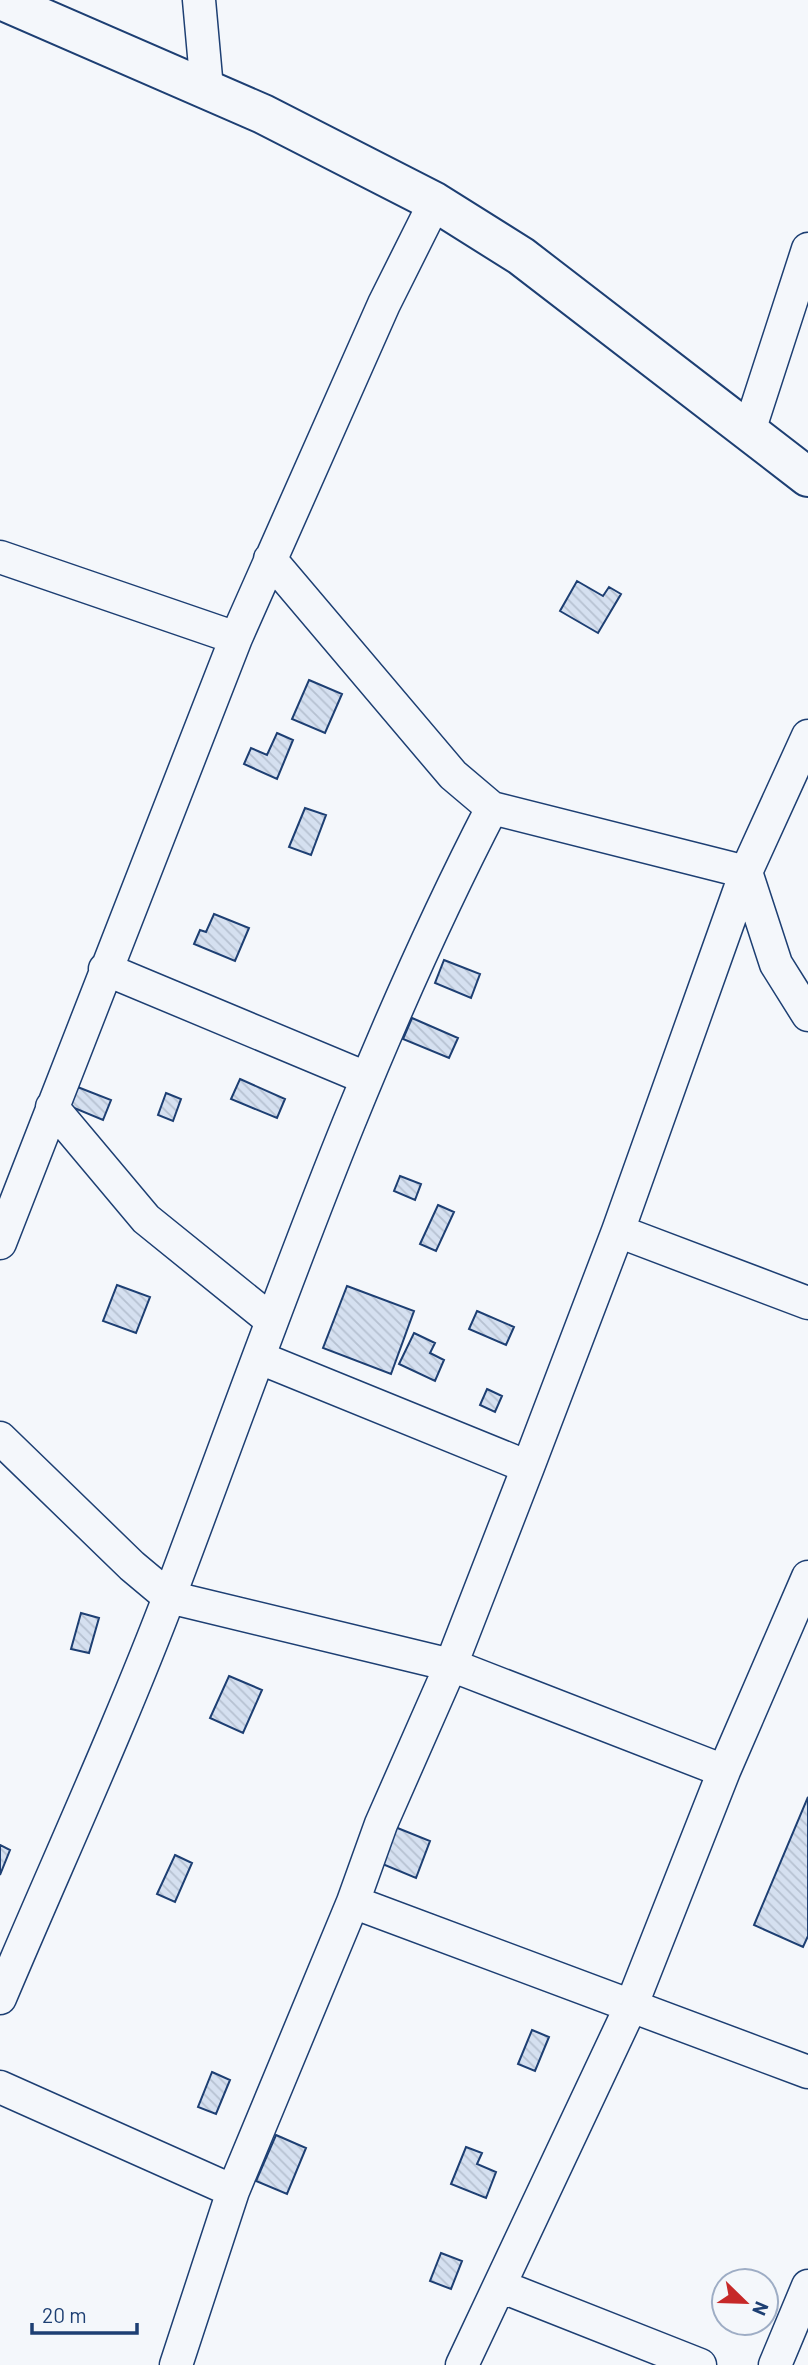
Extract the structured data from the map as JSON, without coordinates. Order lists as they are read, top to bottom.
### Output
{
  "scale_bar": "20 m",
  "north": "bottom right"
}
